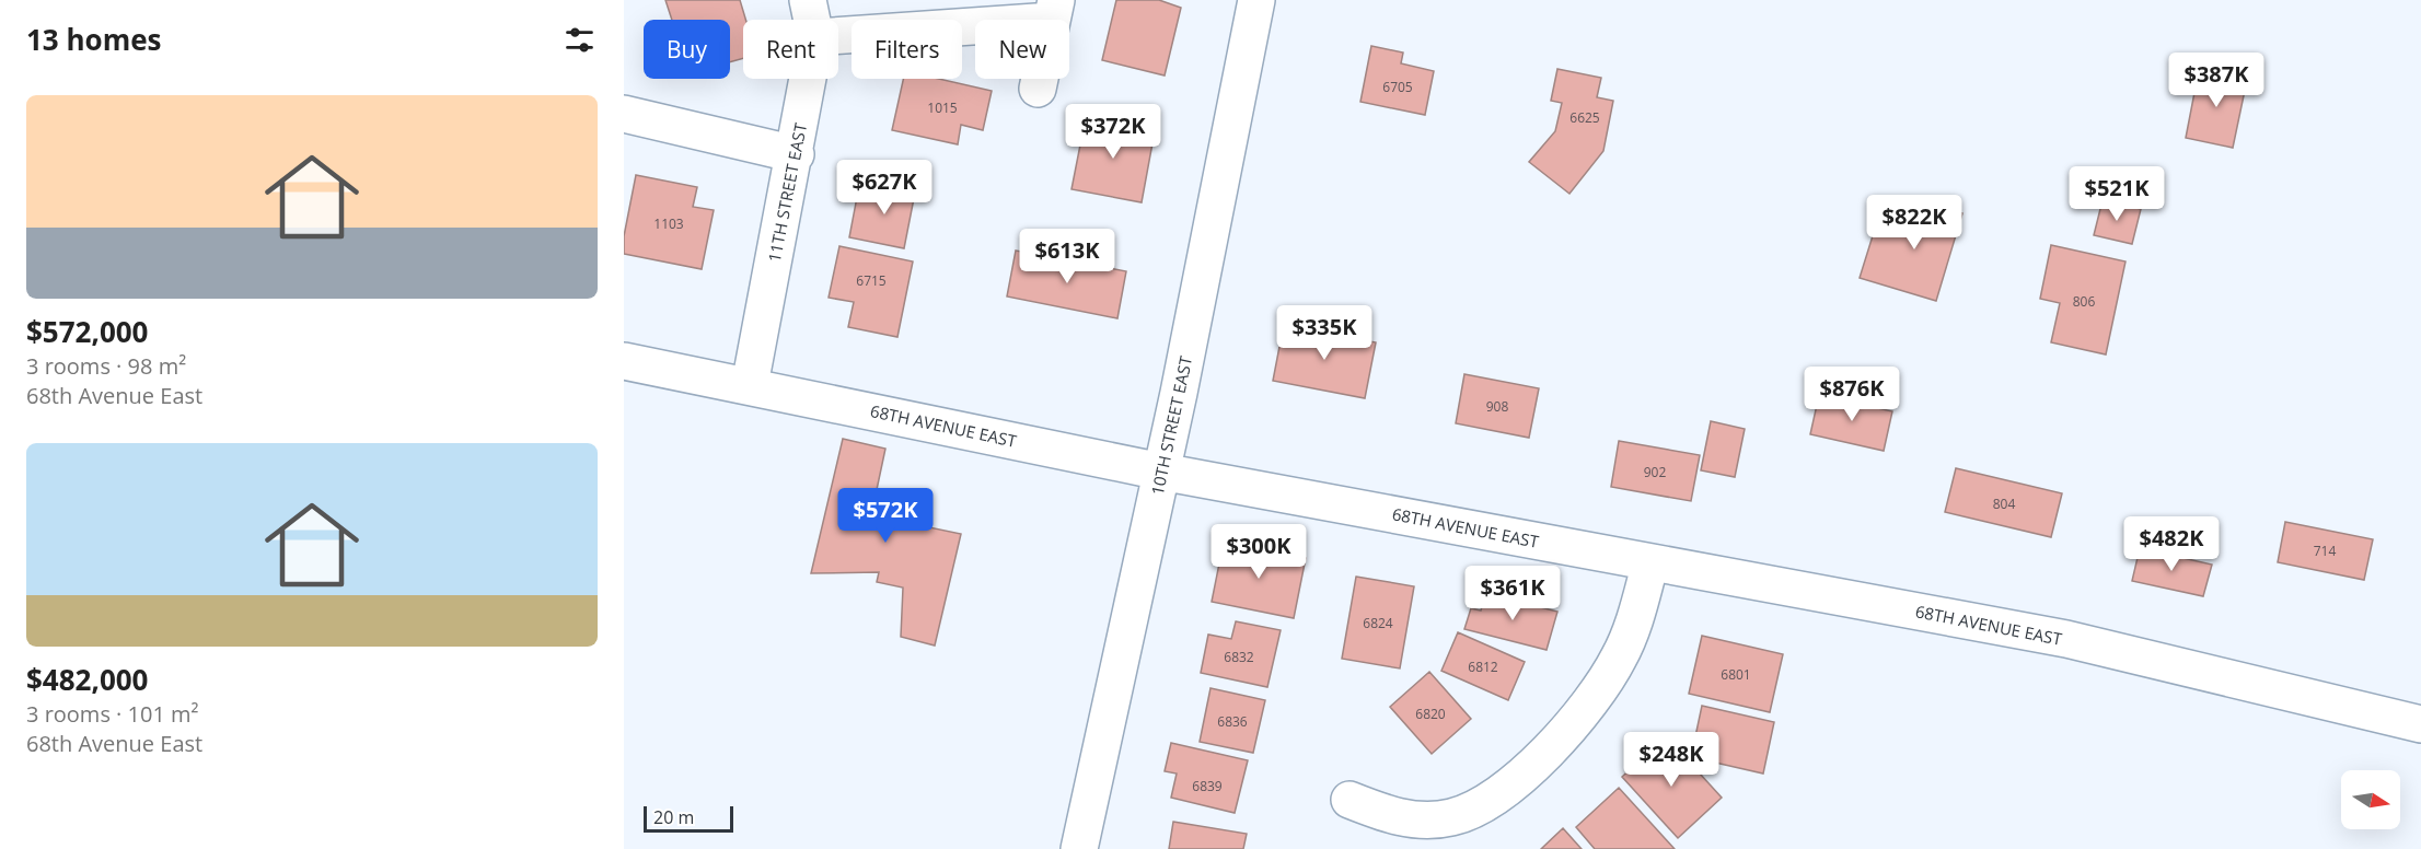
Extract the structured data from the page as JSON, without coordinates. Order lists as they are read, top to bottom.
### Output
{
  "streets": {
    "street": ["11TH STREET EAST", "68TH AVENUE EAST", "10TH STREET EAST"]
  },
  "crossings": [
    ["11TH STREET EAST", "68TH AVENUE EAST"],
    ["68TH AVENUE EAST", "10TH STREET EAST"]
  ],
  "house_numbers": [
    "6705",
    "1015",
    "6625",
    "1103",
    "6715",
    "806",
    "908",
    "902",
    "804",
    "714",
    "6824",
    "6832",
    "6812",
    "6801",
    "6820",
    "6836",
    "6839"
  ],
  "scale_bar": "20 m",
  "north": "right",
  "page": {
    "heading": "13 homes",
    "chip": [
      "Buy",
      "Rent",
      "Filters",
      "New"
    ],
    "price": [
      "$387K",
      "$372K",
      "$627K",
      "$521K",
      "$822K",
      "$613K",
      "$335K",
      "$876K",
      "$572K",
      "$482K",
      "$300K",
      "$361K",
      "$248K"
    ],
    "list": [
      {
        "name": "$572,000",
        "note": "3 rooms · 98 m² · 68th Avenue East"
      },
      {
        "name": "$482,000",
        "note": "3 rooms · 101 m² · 68th Avenue East"
      }
    ],
    "scale": "20 m"
  }
}
